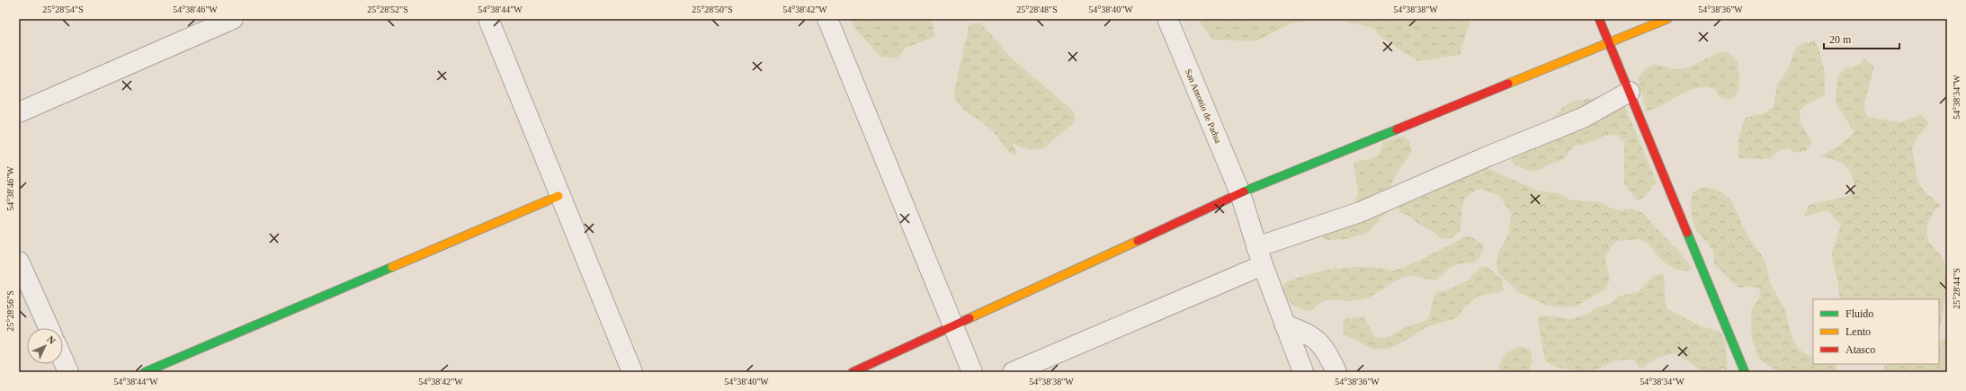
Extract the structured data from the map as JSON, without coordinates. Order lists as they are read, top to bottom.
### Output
{
  "streets": {
    "street": ["San Antonio de Padua"]
  },
  "legend": ["Fluido", "Lento", "Atasco"],
  "scale_bar": "20 m",
  "north": "top right",
  "coordinates": [
    "25°28'54\"S",
    "54°38'46\"W",
    "25°28'52\"S",
    "54°38'44\"W",
    "25°28'50\"S",
    "54°38'42\"W",
    "25°28'48\"S",
    "54°38'40\"W",
    "54°38'38\"W",
    "54°38'36\"W",
    "54°38'34\"W",
    "25°28'44\"S",
    "25°28'56\"S"
  ]
}
